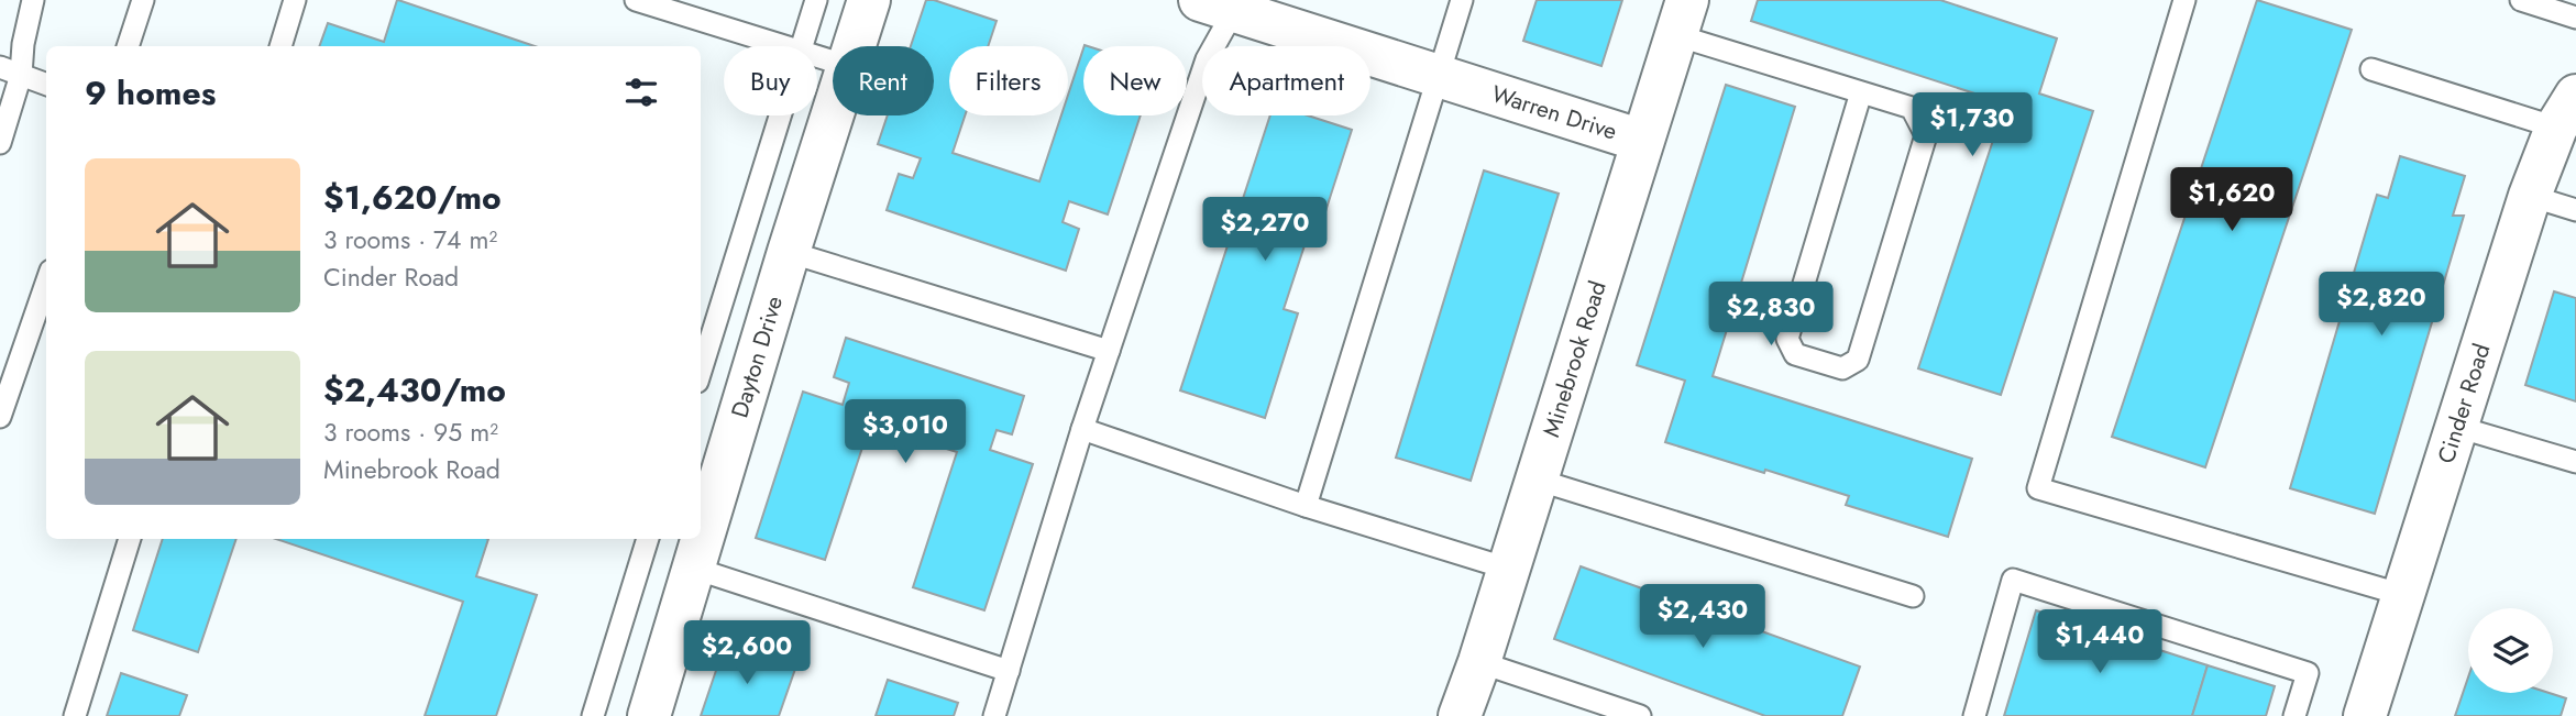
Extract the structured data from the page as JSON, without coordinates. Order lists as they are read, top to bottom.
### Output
{
  "streets": {
    "street": [
      "Warren Drive",
      "Dayton Drive",
      "Minebrook Road",
      "Cinder Road"
    ]
  },
  "crossings": [
    ["Warren Drive", "Minebrook Road"]
  ],
  "page": {
    "chip": [
      "Buy",
      "Rent",
      "Filters",
      "New",
      "Apartment"
    ],
    "heading": "9 homes",
    "price": [
      "$1,730",
      "$1,620",
      "$2,270",
      "$2,820",
      "$2,830",
      "$3,010",
      "$2,430",
      "$1,440",
      "$2,600"
    ],
    "list": [
      {
        "name": "$1,620/mo",
        "note": "3 rooms · 74 m² · Cinder Road"
      },
      {
        "name": "$2,430/mo",
        "note": "3 rooms · 95 m² · Minebrook Road"
      }
    ]
  }
}
